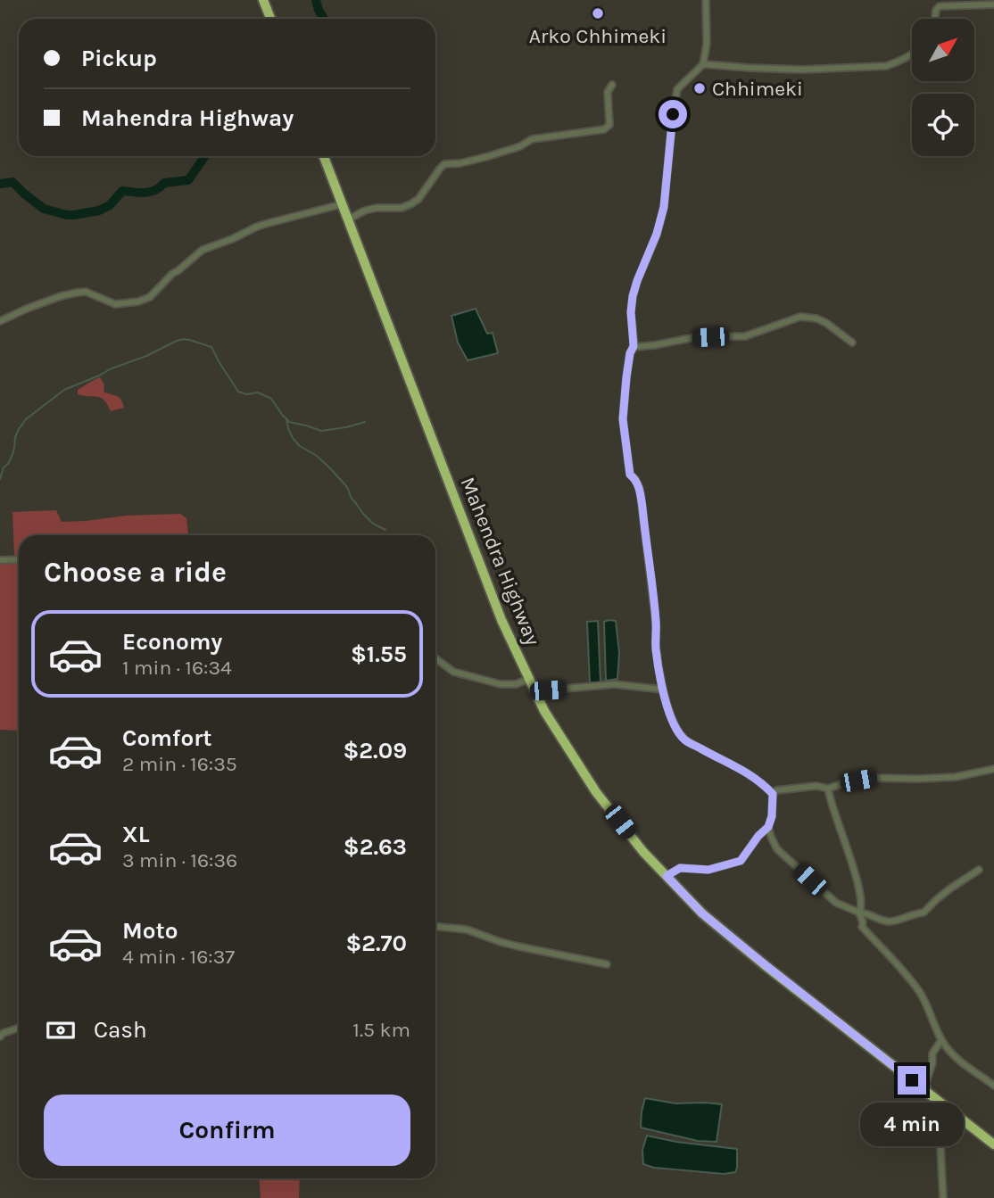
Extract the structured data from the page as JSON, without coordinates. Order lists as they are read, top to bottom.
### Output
{
  "streets": {
    "highway": ["Mahendra Highway"]
  },
  "places": ["Arko Chhimeki", "Chhimeki"],
  "north": "top right",
  "page": {
    "banner": ["Pickup", "Mahendra Highway"],
    "heading": "Choose a ride",
    "list": [
      {
        "name": "Economy",
        "note": "1 min · 16:34",
        "value": "$1.55"
      },
      {
        "name": "Comfort",
        "note": "2 min · 16:35",
        "value": "$2.09"
      },
      {
        "name": "XL",
        "note": "3 min · 16:36",
        "value": "$2.63"
      },
      {
        "name": "Moto",
        "note": "4 min · 16:37",
        "value": "$2.70"
      }
    ],
    "pay": ["Cash", "1.5 km"],
    "buttons": "Confirm",
    "bubble": "4 min"
  }
}
